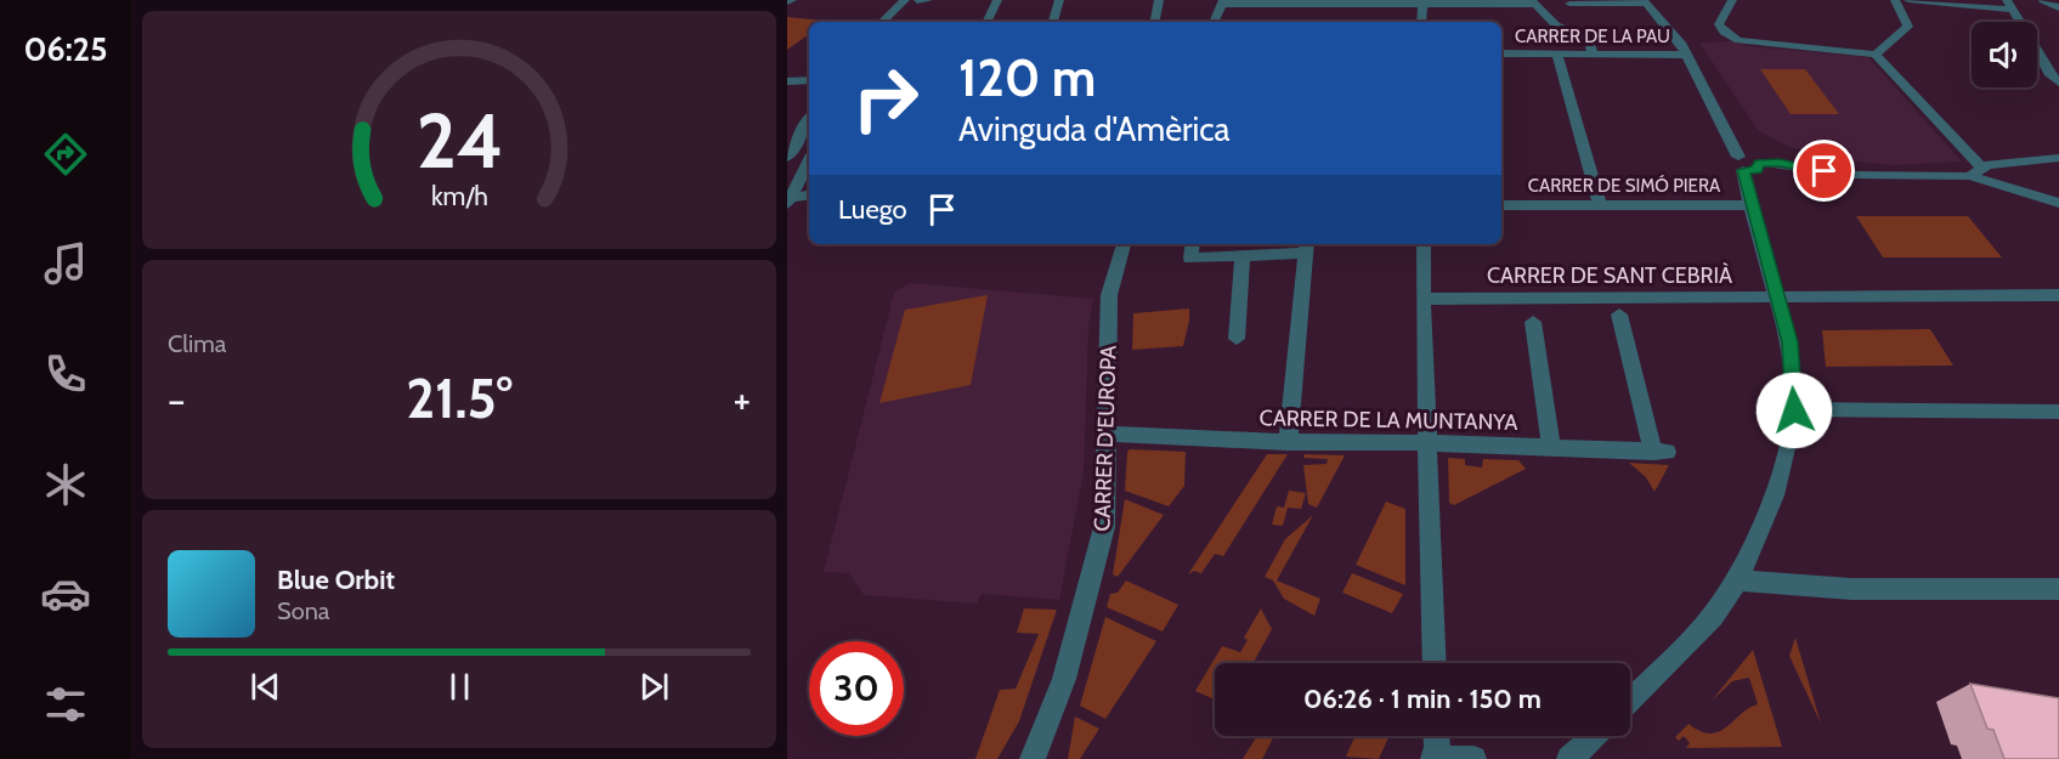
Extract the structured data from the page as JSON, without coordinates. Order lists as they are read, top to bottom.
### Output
{
  "streets": {
    "street": [
      "CARRER DE LA PAU",
      "CARRER DE SIMÓ PIERA",
      "CARRER DE SANT CEBRIÀ",
      "CARRER DE LA MUNTANYA",
      "CARRER D'EUROPA"
    ]
  },
  "crossings": [
    ["CARRER DE LA MUNTANYA", "CARRER D'EUROPA"]
  ],
  "page": {
    "tabs": "06:25",
    "turn": ["120 m", "Avinguda d'Amèrica"],
    "then": "Luego",
    "tile": "Clima",
    "heat": ["−", "21.5°", "+"],
    "song": ["Blue Orbit", "Sona"],
    "limit": "30",
    "trip": "06:26 · 1 min · 150 m",
    "gauge": ["24", "km/h"]
  }
}
